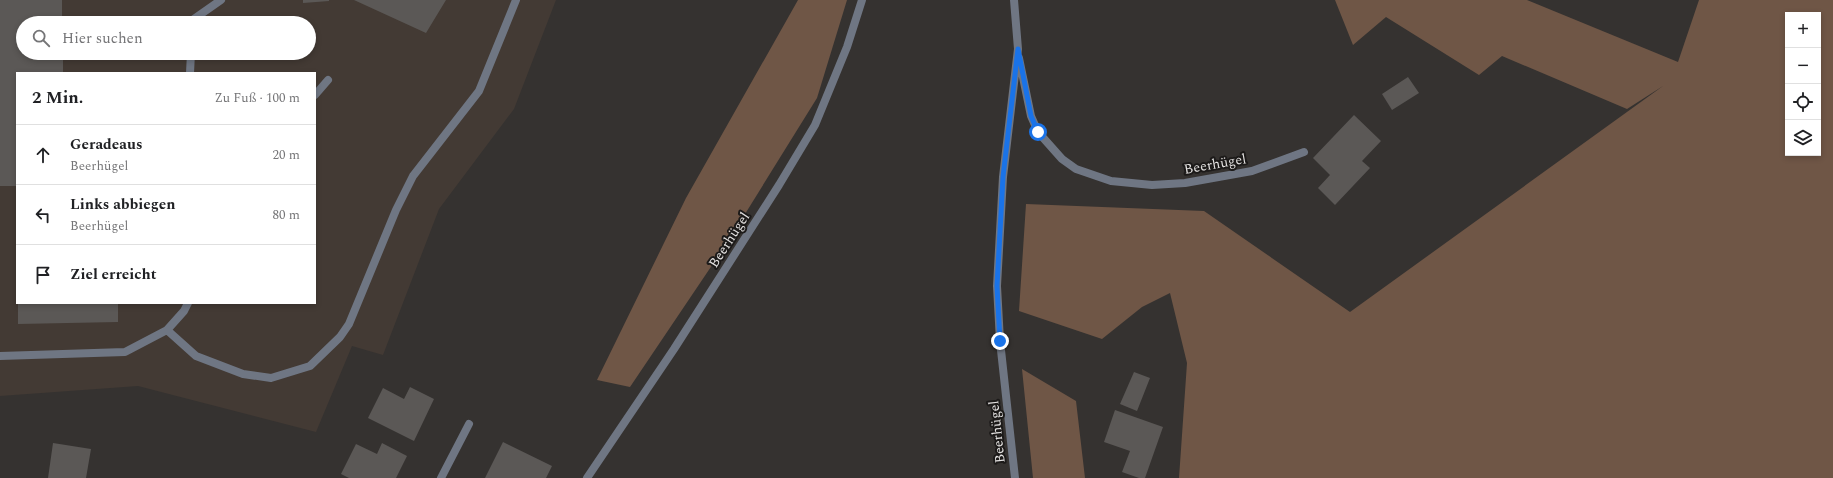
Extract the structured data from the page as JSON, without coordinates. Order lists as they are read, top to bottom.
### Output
{
  "streets": {
    "street": ["Beerhügel"]
  },
  "page": {
    "map_buttons": ["+", "−"],
    "search": "Hier suchen",
    "heading": ["2 Min.", "Zu Fuß · 100 m"],
    "list": [
      ["Geradeaus", "Beerhügel", "20 m"],
      ["Links abbiegen", "Beerhügel", "80 m"],
      "Ziel erreicht"
    ]
  }
}
